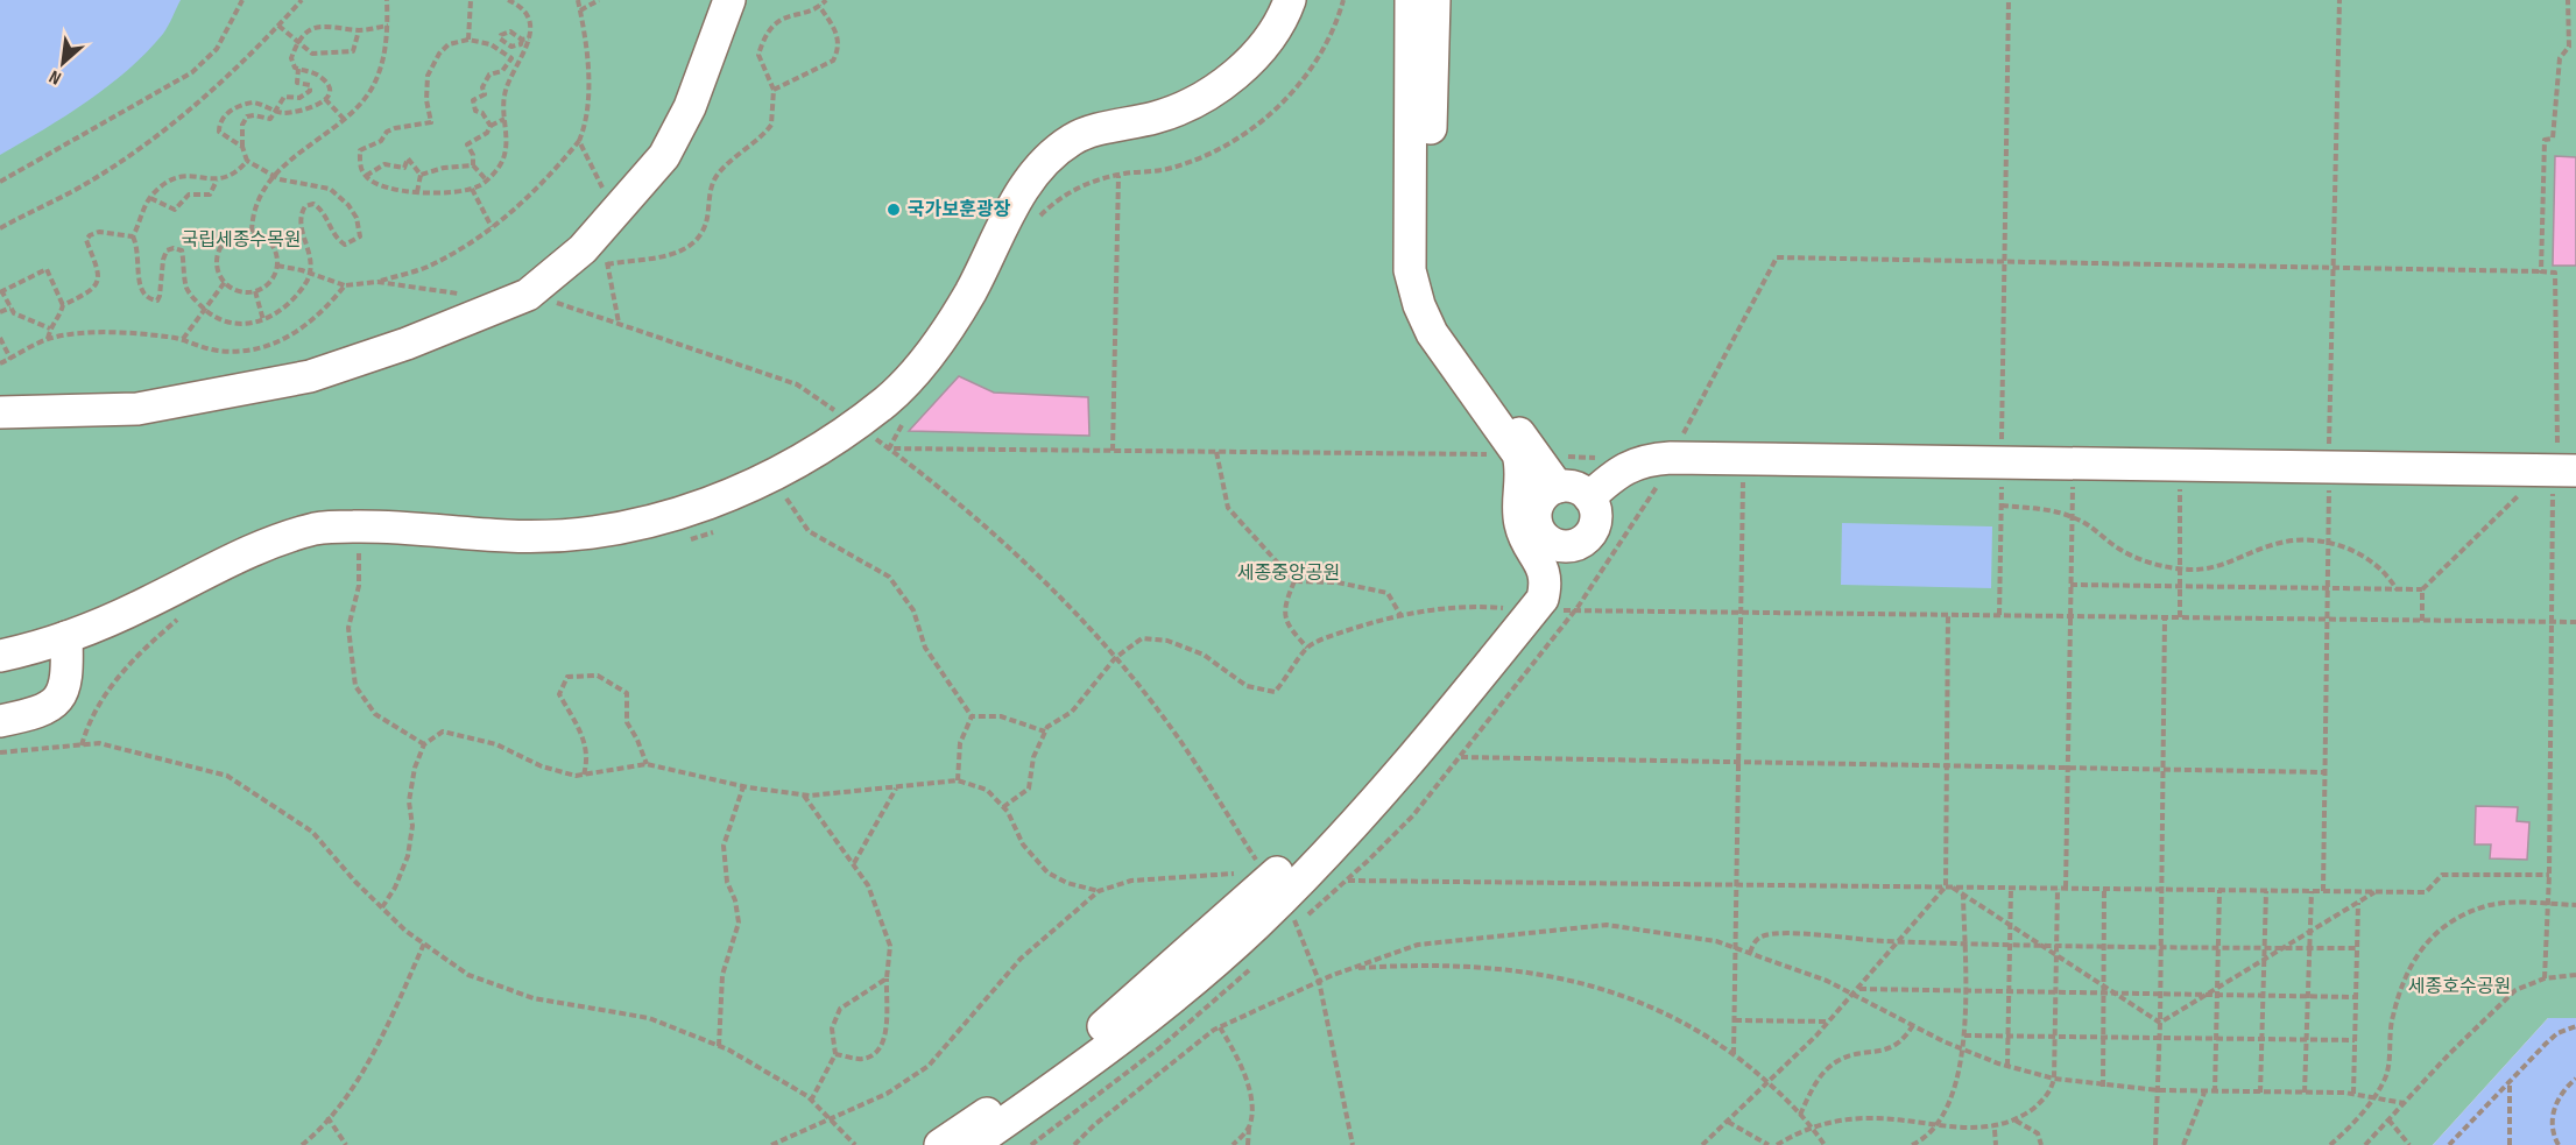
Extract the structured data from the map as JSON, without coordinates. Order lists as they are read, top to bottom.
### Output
{
  "parks": ["국립세종수목원", "세종중앙공원", "세종호수공원"],
  "places": ["국가보훈광장"],
  "north": "bottom left"
}
